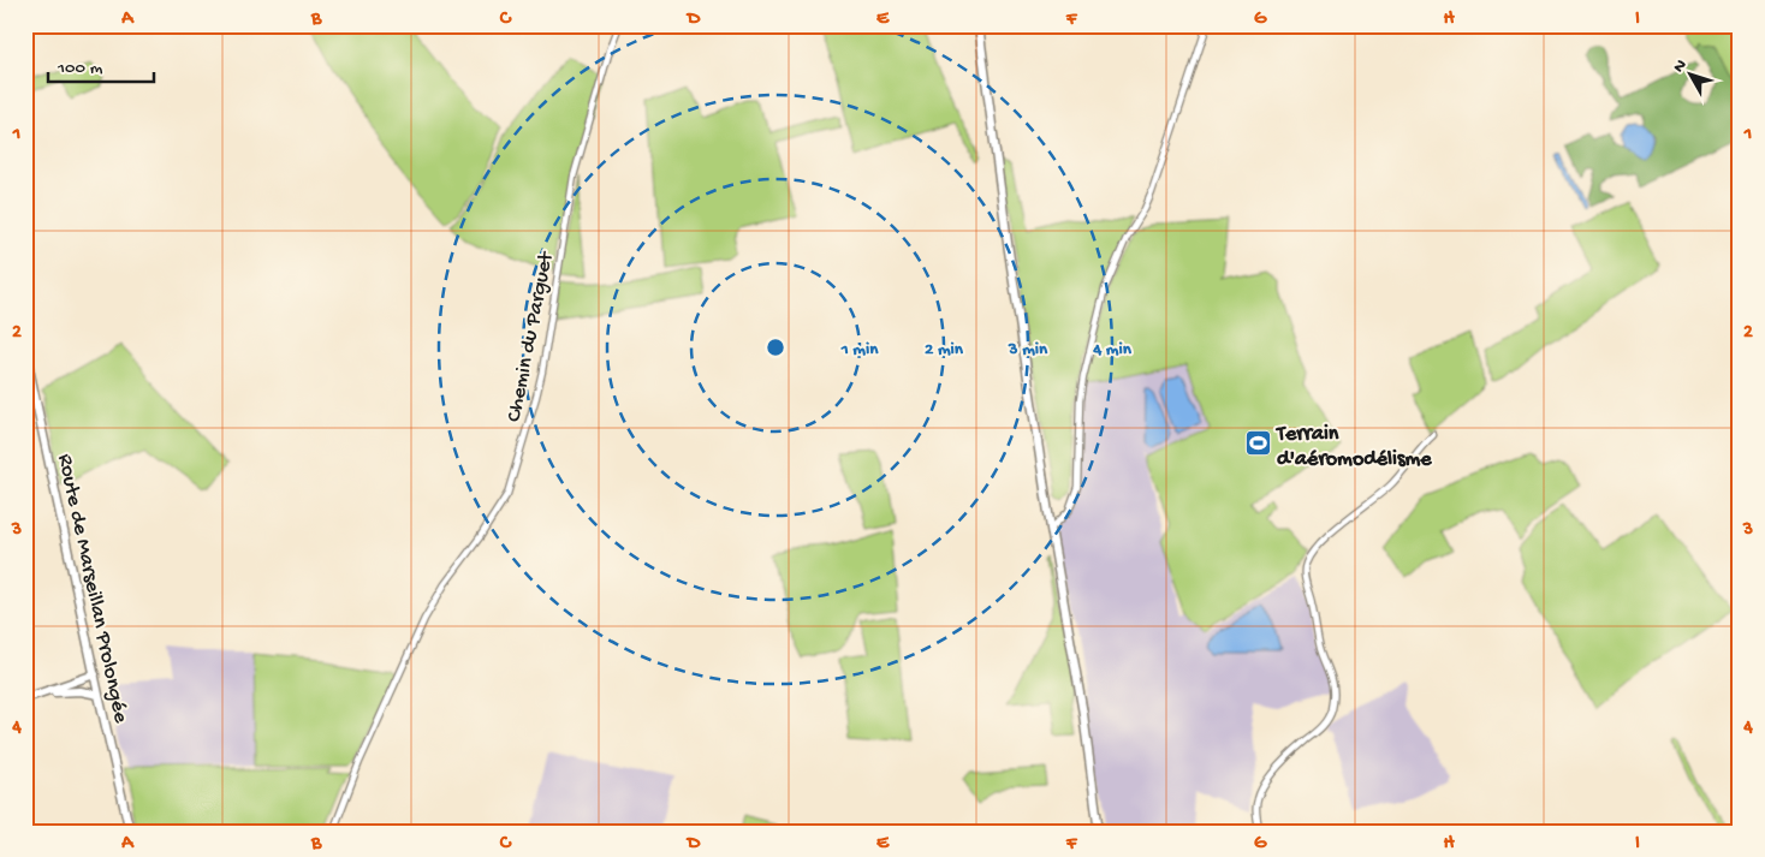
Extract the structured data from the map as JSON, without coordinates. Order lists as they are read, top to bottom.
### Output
{
  "streets": {
    "street": ["Chemin du Parguet", "Route de Marseillan Prolongée"]
  },
  "places": {
    "sports": ["Terrain d'aéromodélisme"]
  },
  "scale_bar": "100 m",
  "north": "top left",
  "grid": {
    "columns": [
      "A",
      "B",
      "C",
      "D",
      "E",
      "F",
      "G",
      "H",
      "I"
    ],
    "rows": [
      "1",
      "2",
      "3",
      "4"
    ]
  },
  "rings": [
    "1 min",
    "2 min",
    "3 min",
    "4 min"
  ]
}
